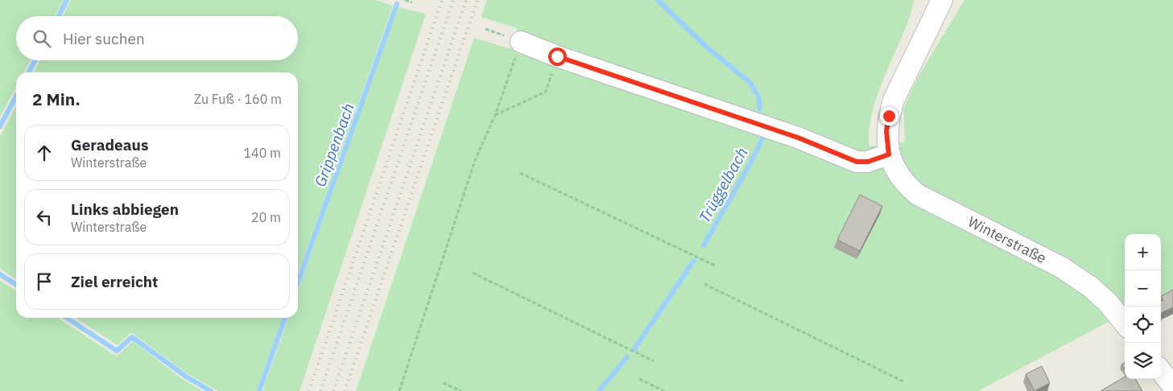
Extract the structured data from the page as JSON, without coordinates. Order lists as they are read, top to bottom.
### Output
{
  "streets": {
    "street": ["Winterstraße"]
  },
  "water": ["Grippenbach", "Trüggelbach"],
  "page": {
    "search": "Hier suchen",
    "heading": ["2 Min.", "Zu Fuß · 160 m"],
    "list": [
      ["Geradeaus", "Winterstraße", "140 m"],
      ["Links abbiegen", "Winterstraße", "20 m"],
      "Ziel erreicht"
    ],
    "map_buttons": ["+", "−"]
  }
}
